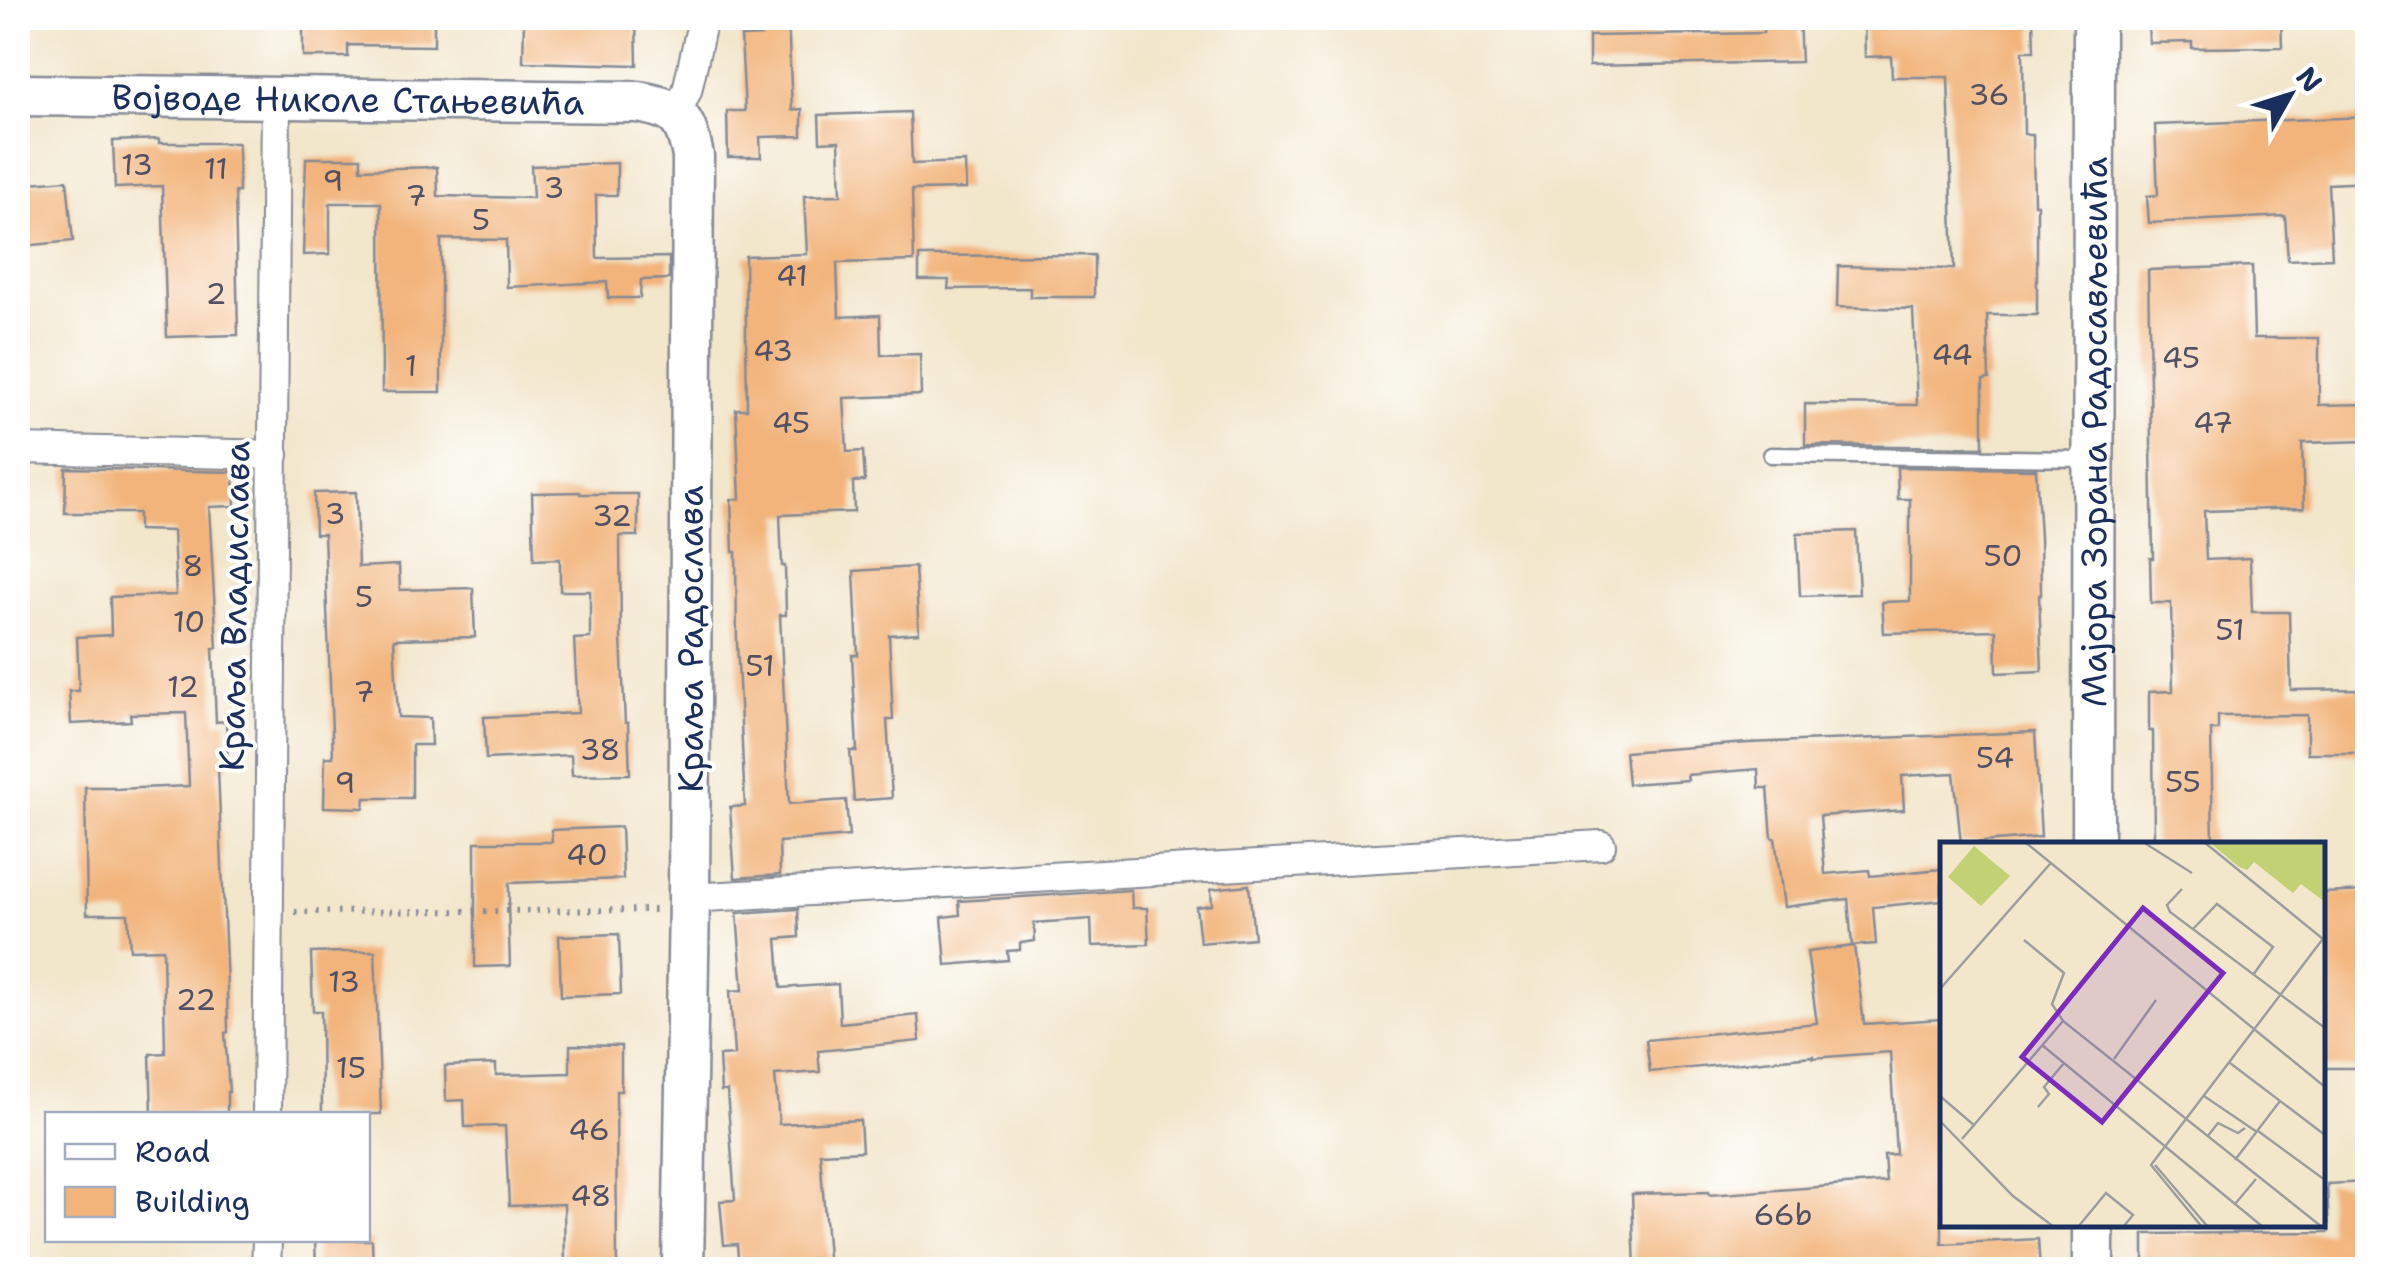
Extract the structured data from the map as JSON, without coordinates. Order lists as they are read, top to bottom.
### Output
{
  "streets": {
    "street": [
      "Војводе Николе Стањевића",
      "Мајора Зорана Радосављевића",
      "Краља Владислава",
      "Краља Радослава"
    ]
  },
  "crossings": [
    ["Војводе Николе Стањевића", "Краља Владислава"],
    ["Војводе Николе Стањевића", "Краља Радослава"]
  ],
  "house_numbers": [
    "36",
    "13",
    "11",
    "9",
    "3",
    "7",
    "5",
    "41",
    "2",
    "43",
    "44",
    "45",
    "1",
    "45",
    "47",
    "3",
    "32",
    "50",
    "8",
    "5",
    "10",
    "51",
    "51",
    "12",
    "7",
    "38",
    "54",
    "55",
    "9",
    "40",
    "13",
    "22",
    "15",
    "46",
    "48",
    "66b"
  ],
  "legend": ["Road", "Building"],
  "north": "top right"
}
